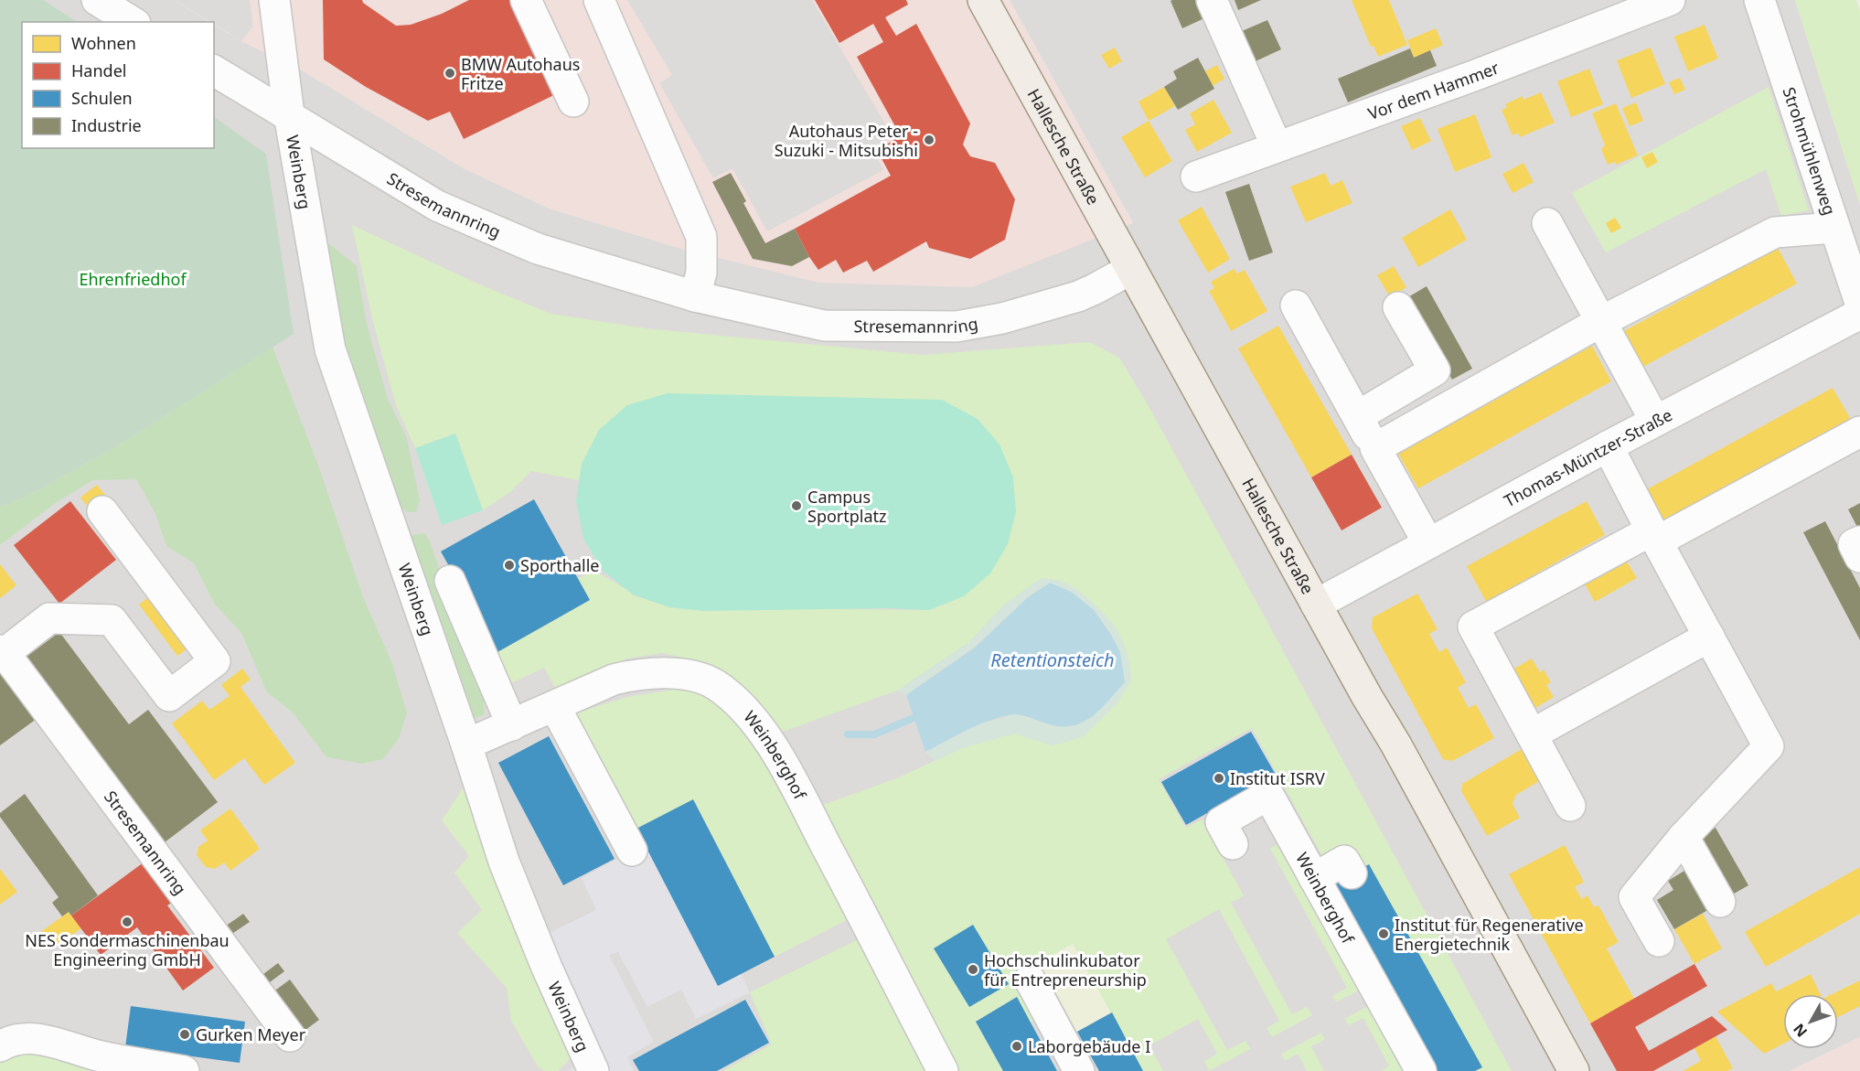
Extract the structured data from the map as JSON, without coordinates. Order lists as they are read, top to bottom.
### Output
{
  "streets": {
    "main road": ["Hallesche Straße"],
    "street": [
      "Vor dem Hammer",
      "Strohmühlenweg",
      "Weinberg",
      "Stresemannring",
      "Thomas-Müntzer-Straße",
      "Weinberghof"
    ]
  },
  "crossings": [
    ["Hallesche Straße", "Stresemannring"],
    ["Hallesche Straße", "Thomas-Müntzer-Straße"],
    ["Weinberg", "Stresemannring"],
    ["Weinberg", "Weinberghof"]
  ],
  "water": ["Retentionsteich"],
  "parks": ["Ehrenfriedhof"],
  "places": [
    "BMW Autohaus Fritze",
    "Autohaus Peter - Suzuki - Mitsubishi",
    "Campus Sportplatz",
    "Sporthalle",
    "Institut ISRV",
    "NES Sondermaschinenbau Engineering GmbH",
    "Institut für Regenerative Energietechnik",
    "Hochschulinkubator für Entrepreneurship",
    "Gurken Meyer",
    "Laborgebäude I"
  ],
  "legend": [
    "Wohnen",
    "Handel",
    "Schulen",
    "Industrie"
  ],
  "north": "bottom left"
}
